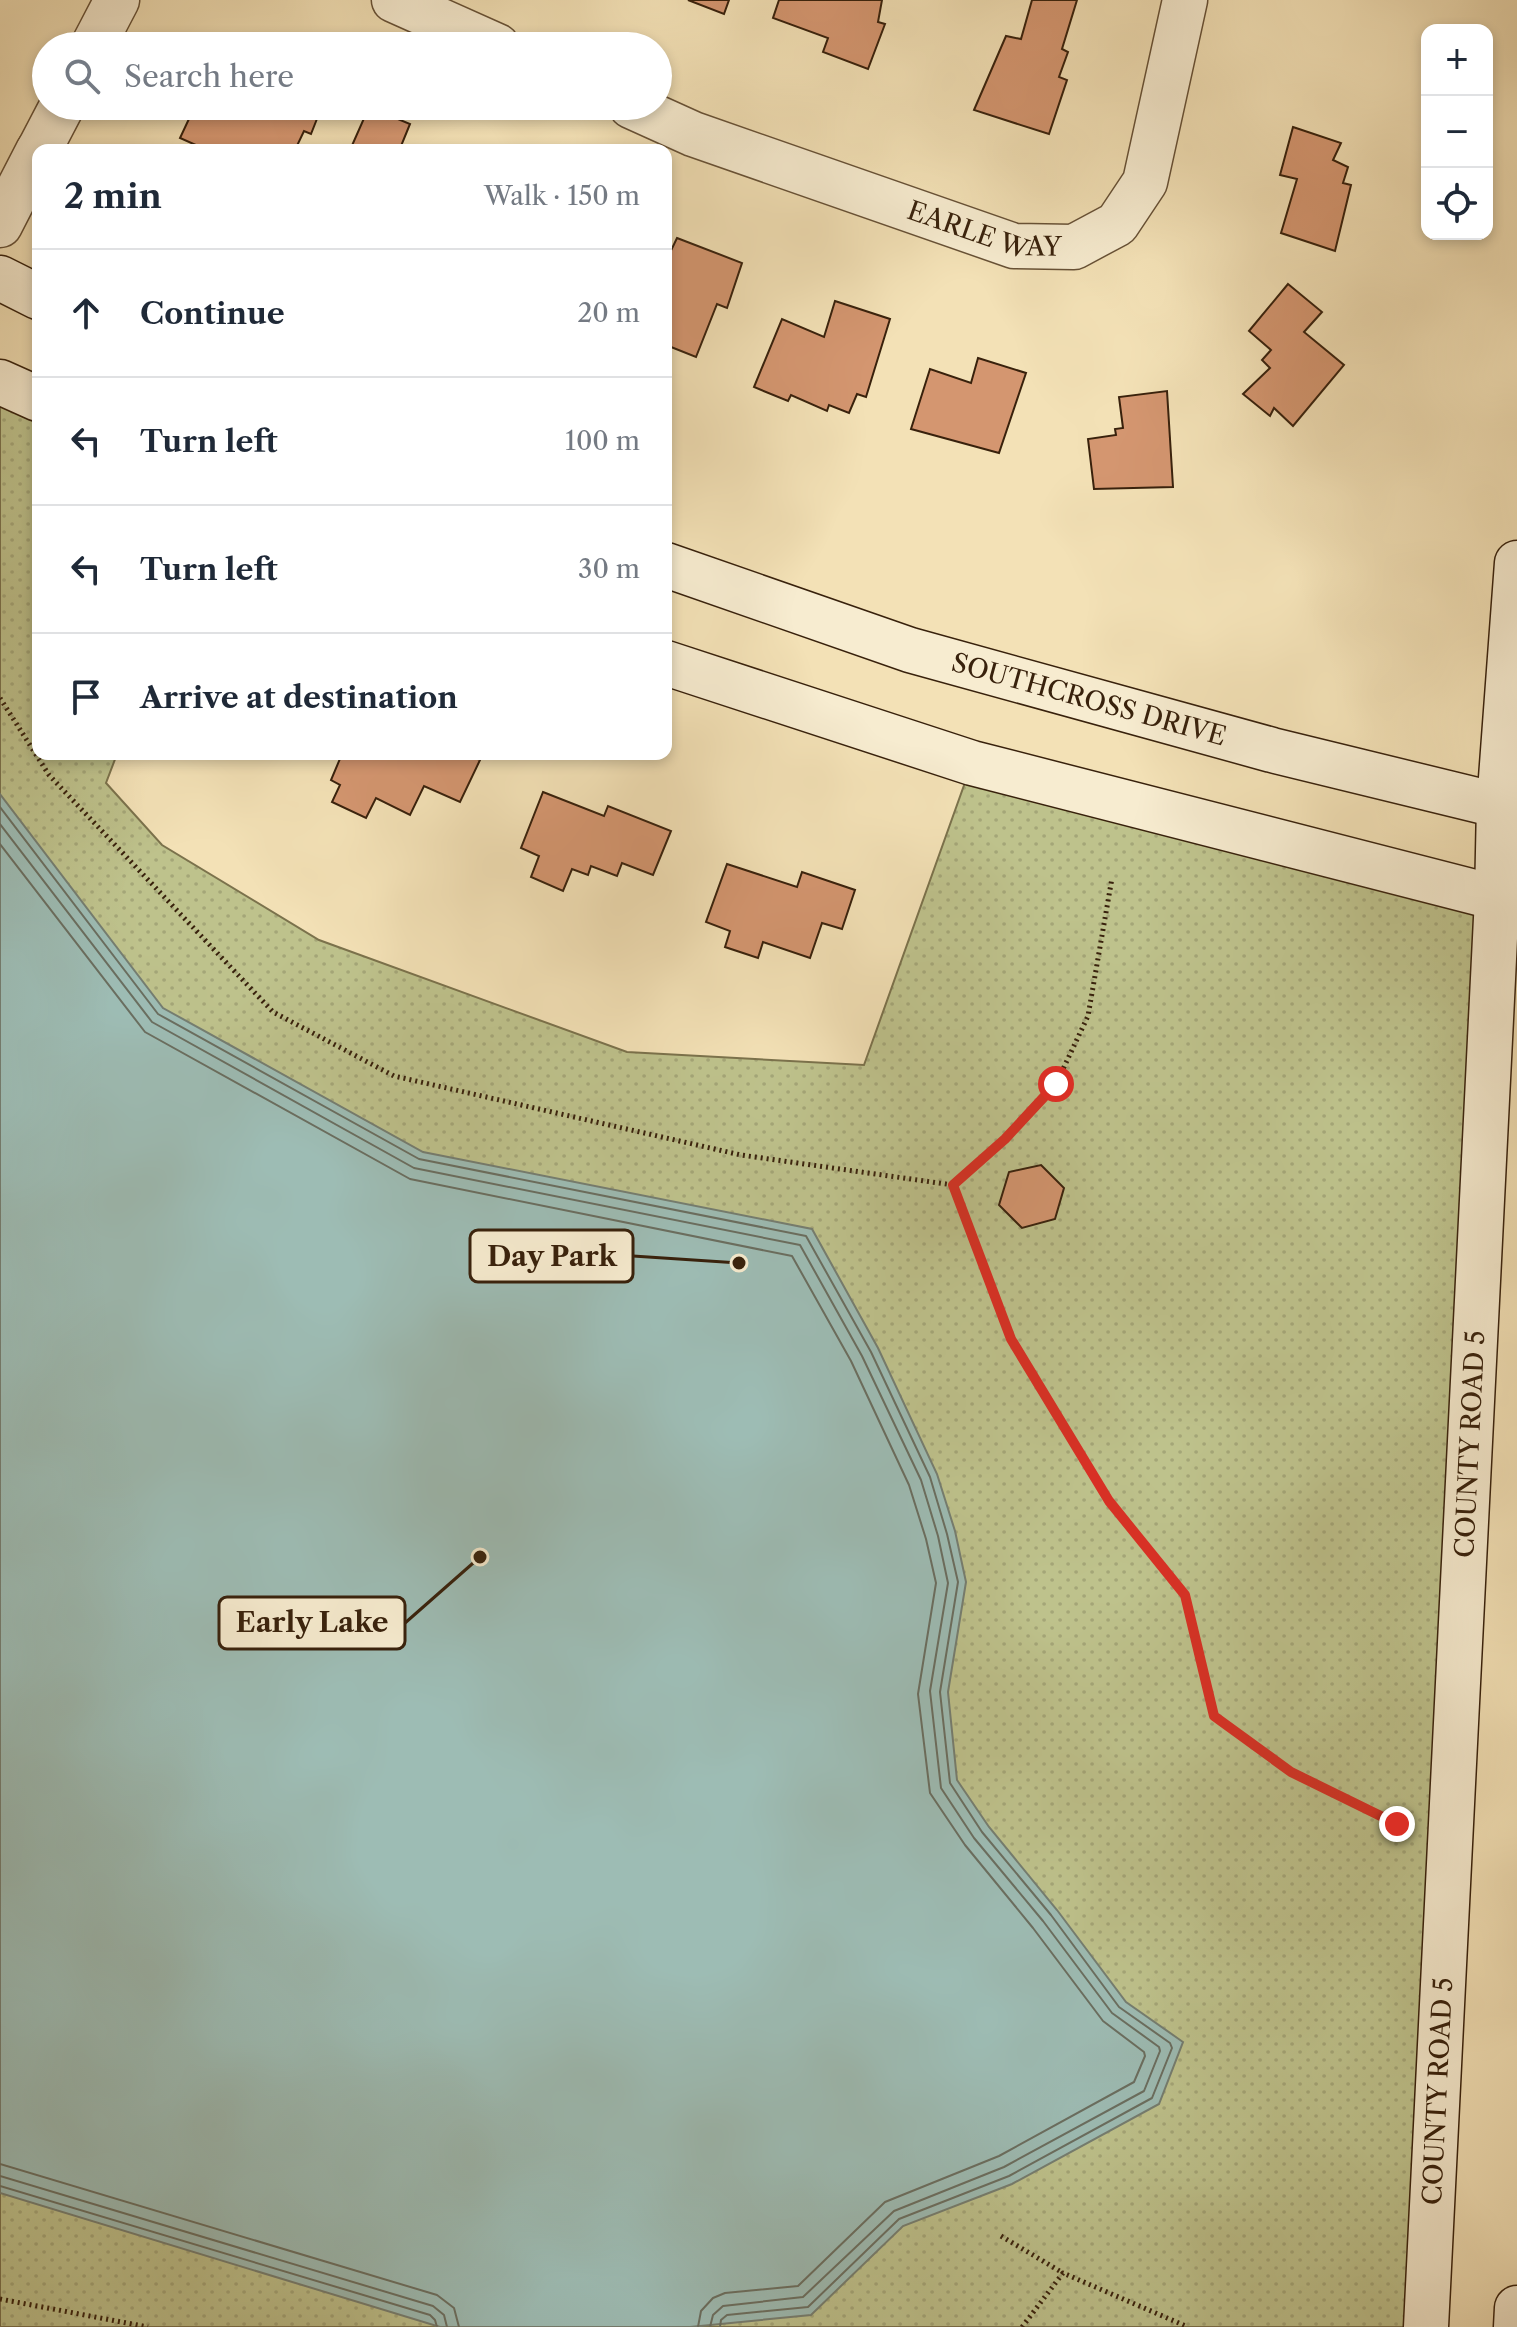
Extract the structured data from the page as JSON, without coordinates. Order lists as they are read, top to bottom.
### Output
{
  "streets": {
    "street": ["EARLE WAY", "SOUTHCROSS DRIVE", "COUNTY ROAD 5"]
  },
  "crossings": [
    ["SOUTHCROSS DRIVE", "COUNTY ROAD 5"]
  ],
  "places": ["Day Park", "Early Lake"],
  "page": {
    "map_buttons": ["+", "−"],
    "search": "Search here",
    "heading": ["2 min", "Walk · 150 m"],
    "list": [
      ["Continue", "20 m"],
      ["Turn left", "100 m"],
      ["Turn left", "30 m"],
      "Arrive at destination"
    ]
  }
}
